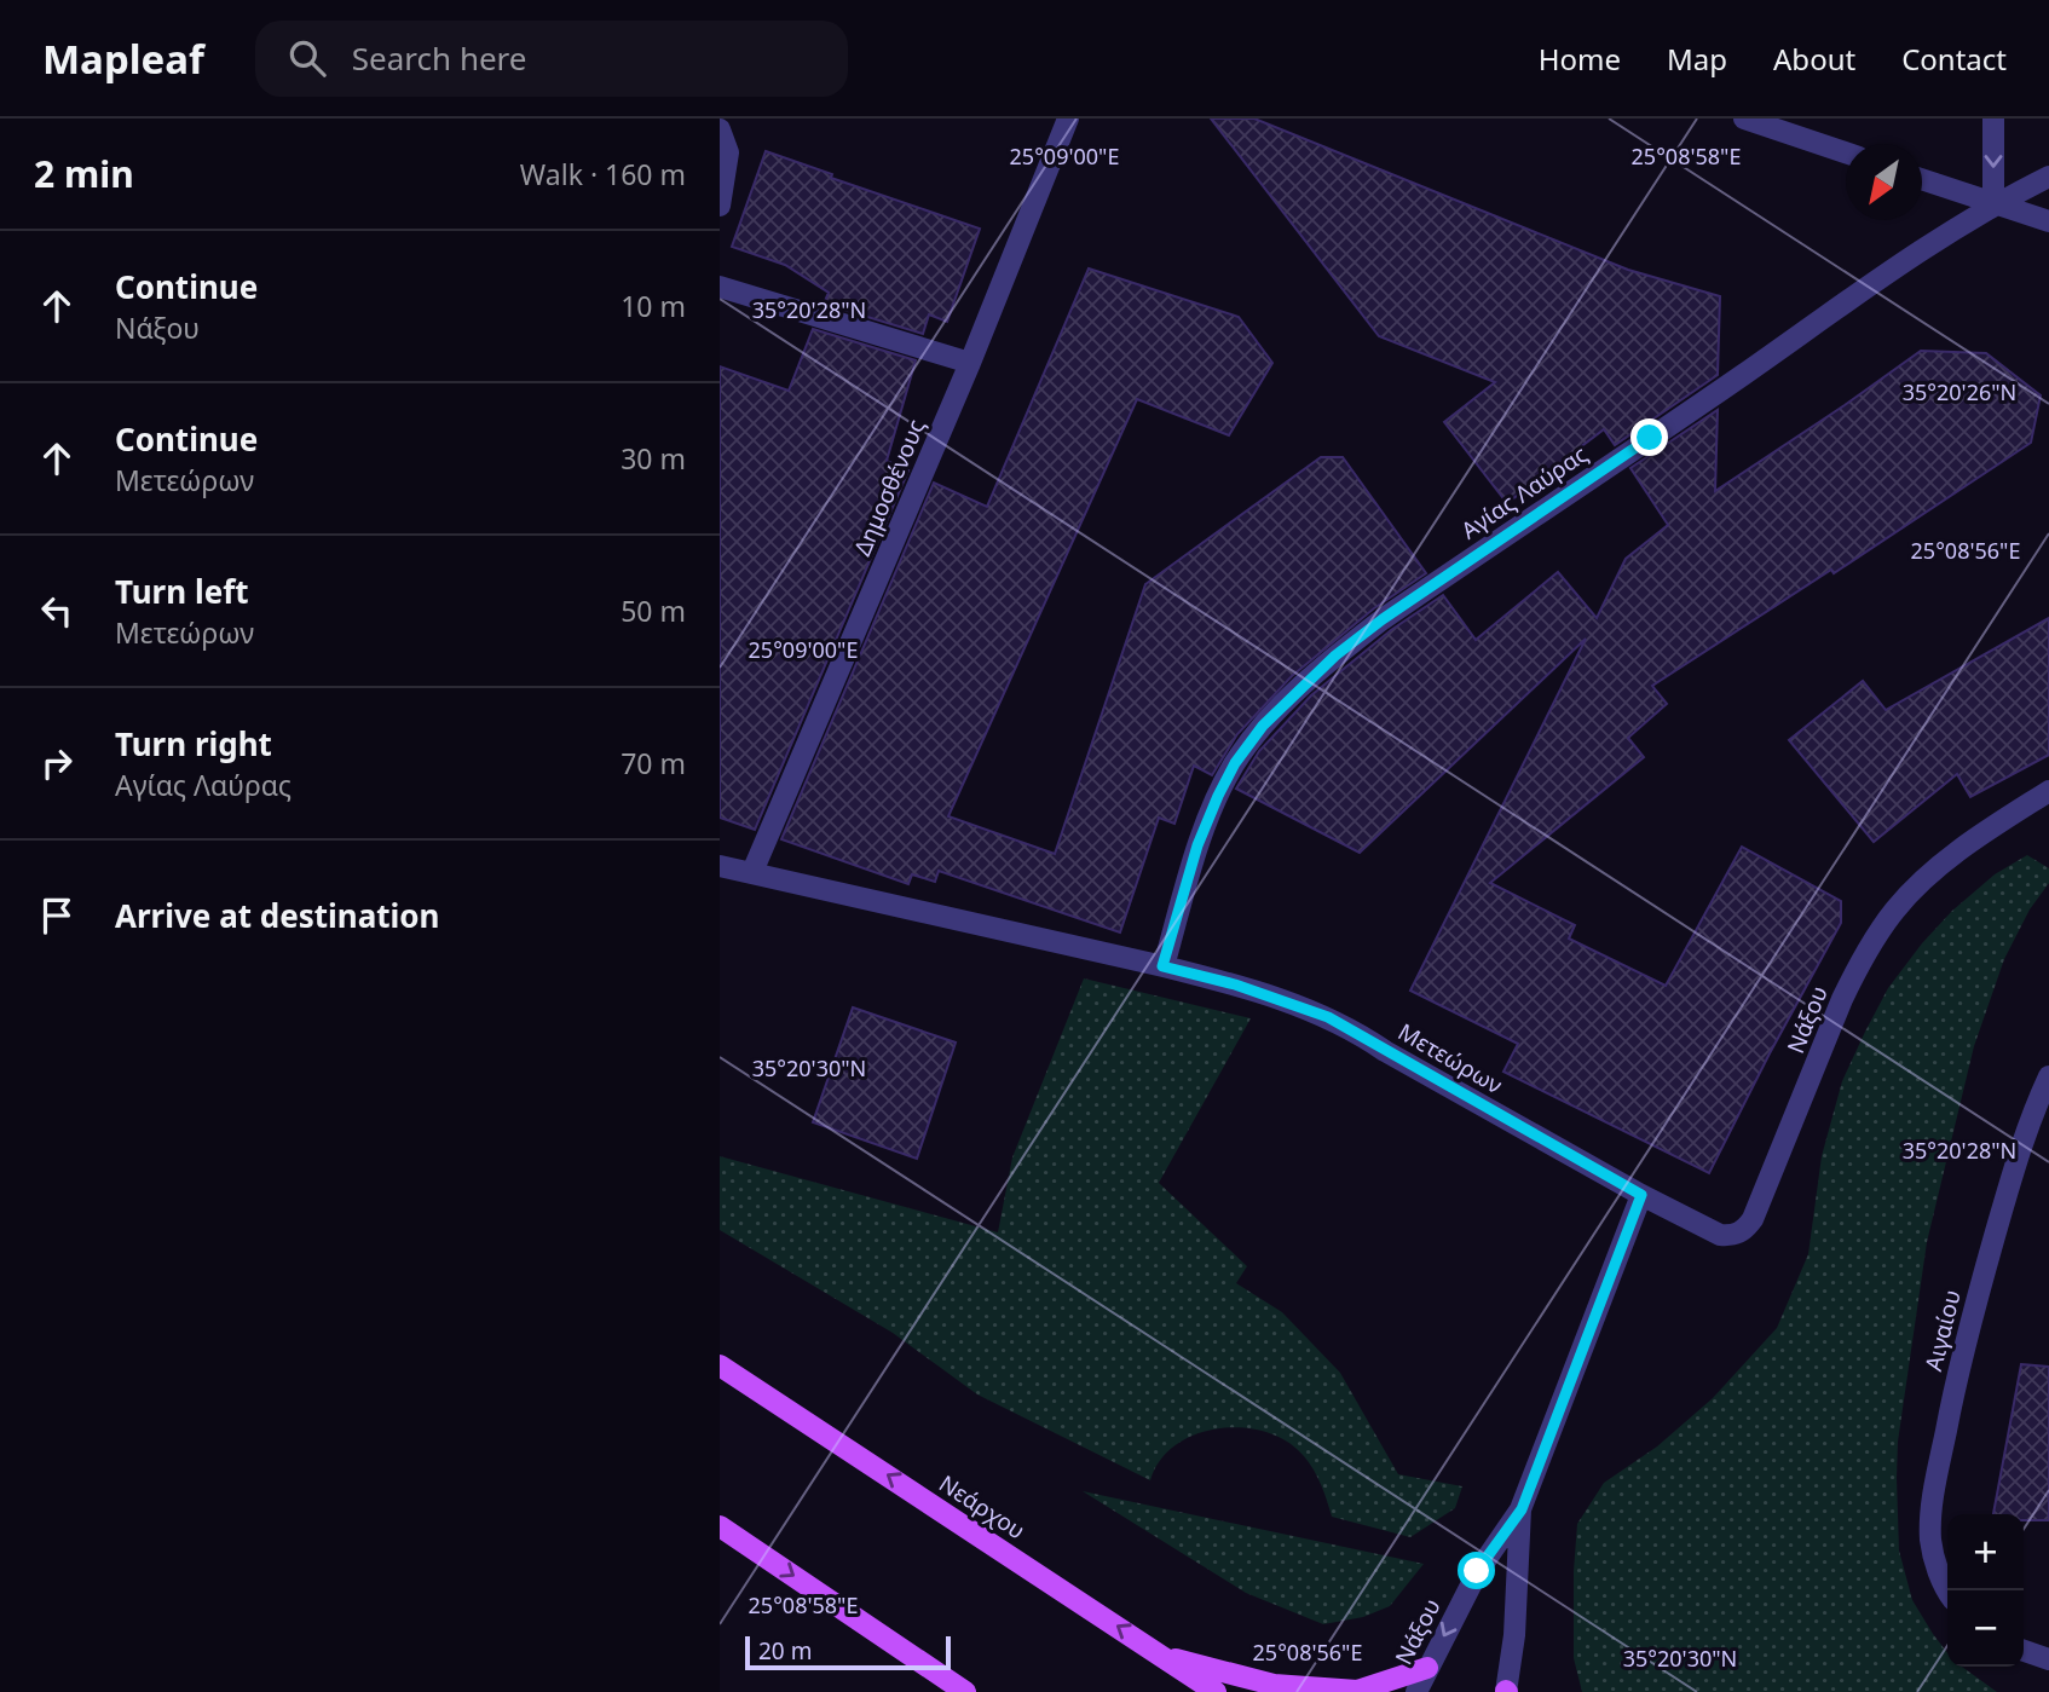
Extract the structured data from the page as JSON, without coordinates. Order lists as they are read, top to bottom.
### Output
{
  "streets": {
    "main road": ["Νεάρχου"],
    "street": [
      "Δημοσθένους",
      "Αγίας Λαύρας",
      "Νάξου",
      "Μετεώρων",
      "Αιγαίου"
    ]
  },
  "crossings": [
    ["Δημοσθένους", "Μετεώρων"],
    ["Αγίας Λαύρας", "Μετεώρων"],
    ["Νάξου", "Μετεώρων"]
  ],
  "scale_bar": "20 m",
  "north": "bottom left",
  "page": {
    "header": "Mapleaf",
    "search": "Search here",
    "nav": [
      "Home",
      "Map",
      "About",
      "Contact"
    ],
    "heading": ["2 min", "Walk · 160 m"],
    "list": [
      ["Continue", "Νάξου", "10 m"],
      ["Continue", "Μετεώρων", "30 m"],
      ["Turn left", "Μετεώρων", "50 m"],
      ["Turn right", "Αγίας Λαύρας", "70 m"],
      "Arrive at destination"
    ],
    "map_buttons": ["+", "−"],
    "scale": "20 m"
  },
  "coordinates": [
    "25°09'00\"E",
    "25°08'58\"E",
    "35°20'28\"N",
    "35°20'26\"N",
    "25°08'56\"E",
    "35°20'30\"N"
  ]
}
